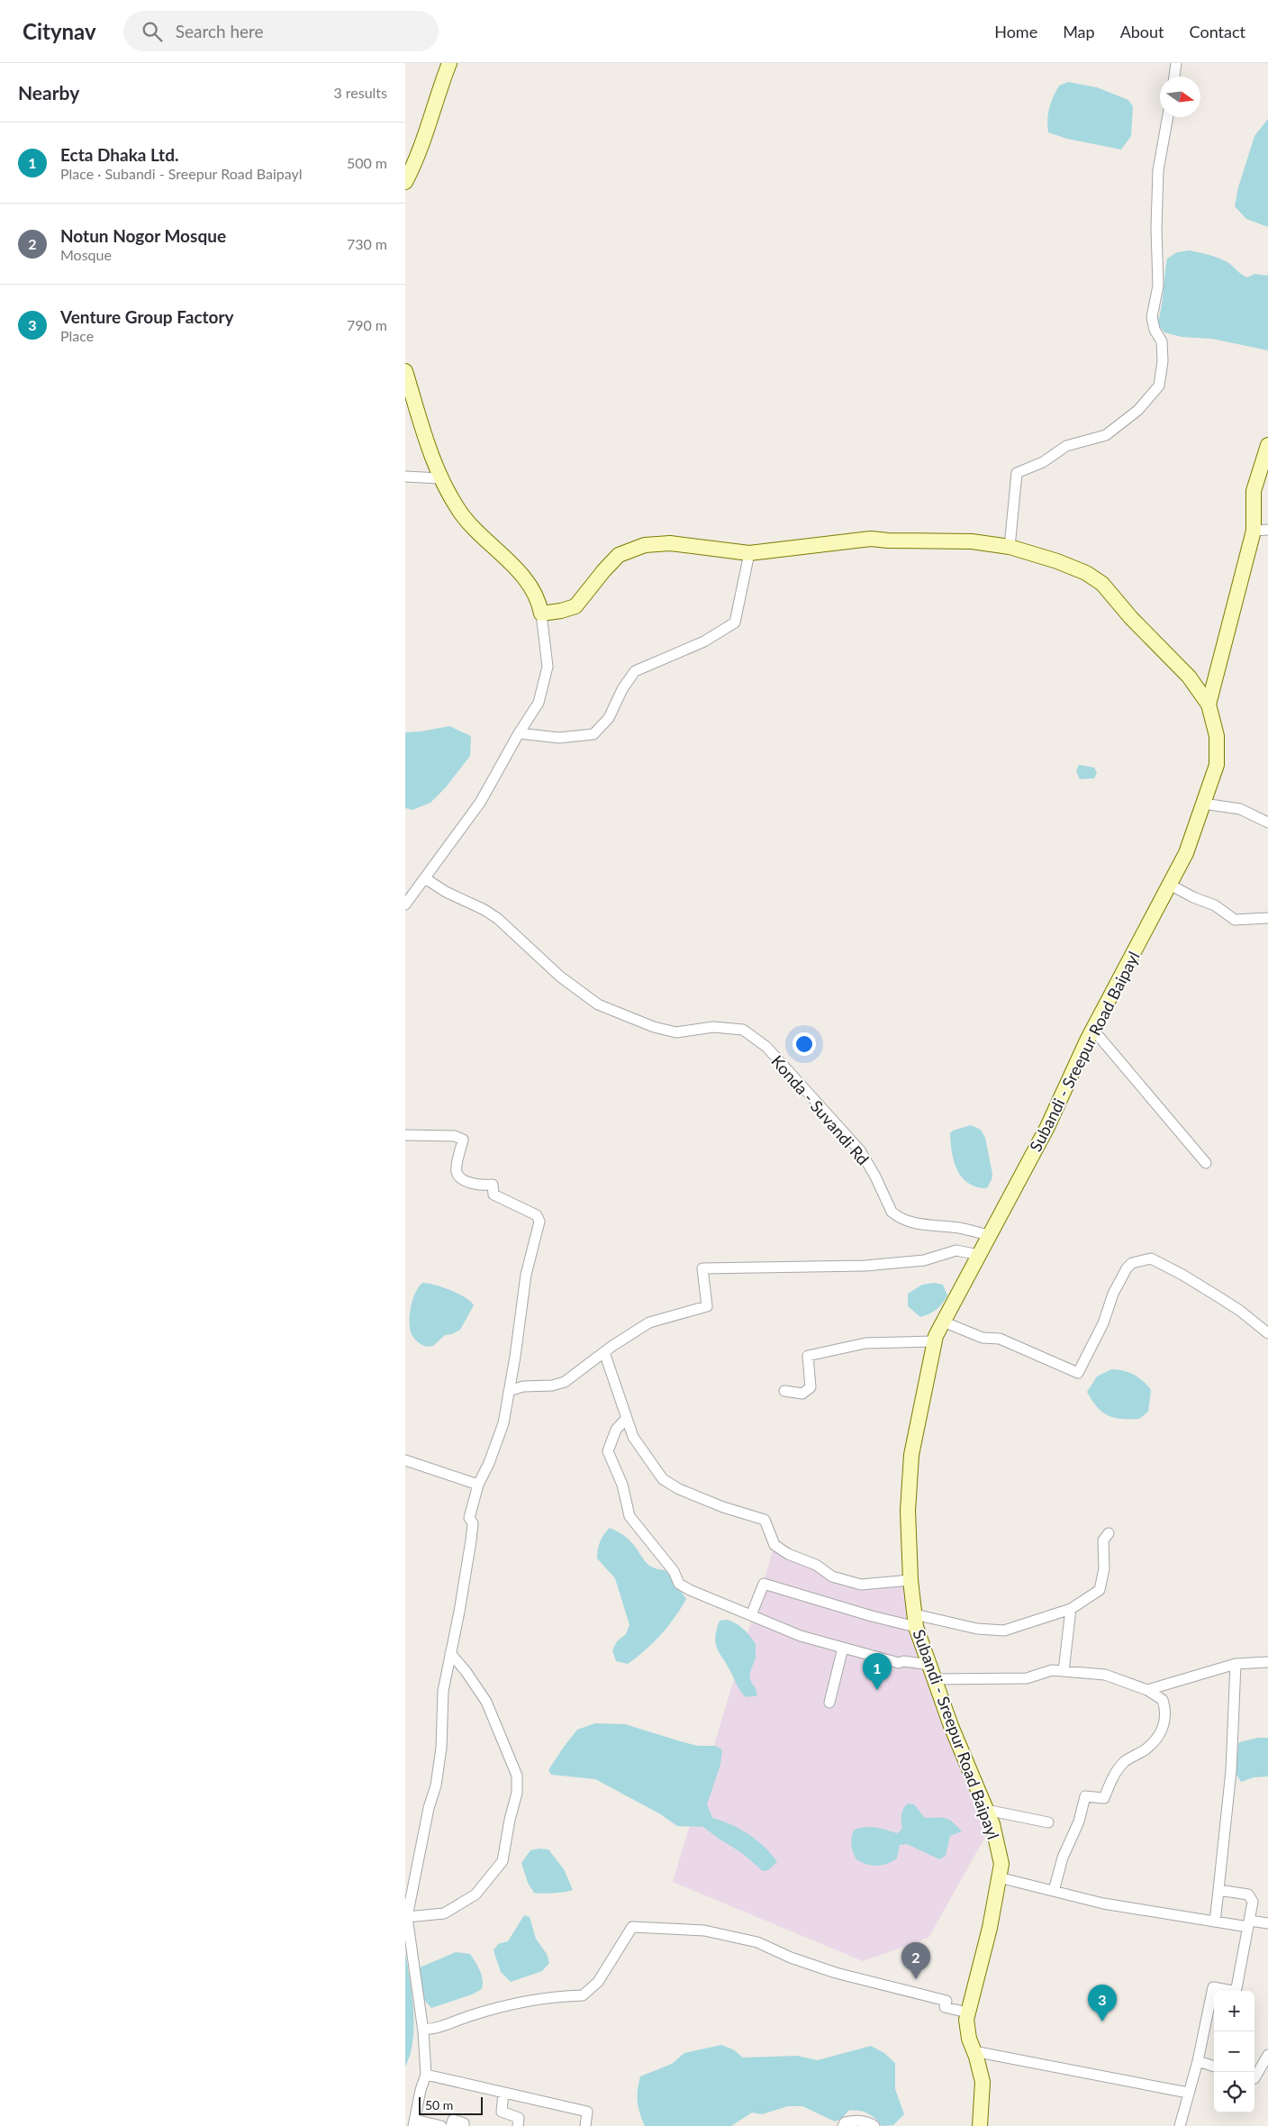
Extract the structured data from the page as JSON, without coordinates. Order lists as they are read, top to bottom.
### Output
{
  "streets": {
    "street": ["Subandi - Sreepur Road Baipayl", "Konda - Suvandi Rd"]
  },
  "crossings": [
    ["Subandi - Sreepur Road Baipayl", "Konda - Suvandi Rd"]
  ],
  "scale_bar": "50 m",
  "north": "right",
  "page": {
    "header": "Citynav",
    "search": "Search here",
    "nav": [
      "Home",
      "Map",
      "About",
      "Contact"
    ],
    "heading": ["Nearby", "3 results"],
    "list": [
      {
        "mark": "1",
        "name": "Ecta Dhaka Ltd.",
        "note": "Place · Subandi - Sreepur Road Baipayl",
        "value": "500 m"
      },
      {
        "mark": "2",
        "name": "Notun Nogor Mosque",
        "note": "Mosque",
        "value": "730 m"
      },
      {
        "mark": "3",
        "name": "Venture Group Factory",
        "note": "Place",
        "value": "790 m"
      }
    ],
    "pins": ["1", "2", "3"],
    "map_buttons": ["+", "−"],
    "scale": "50 m"
  }
}
